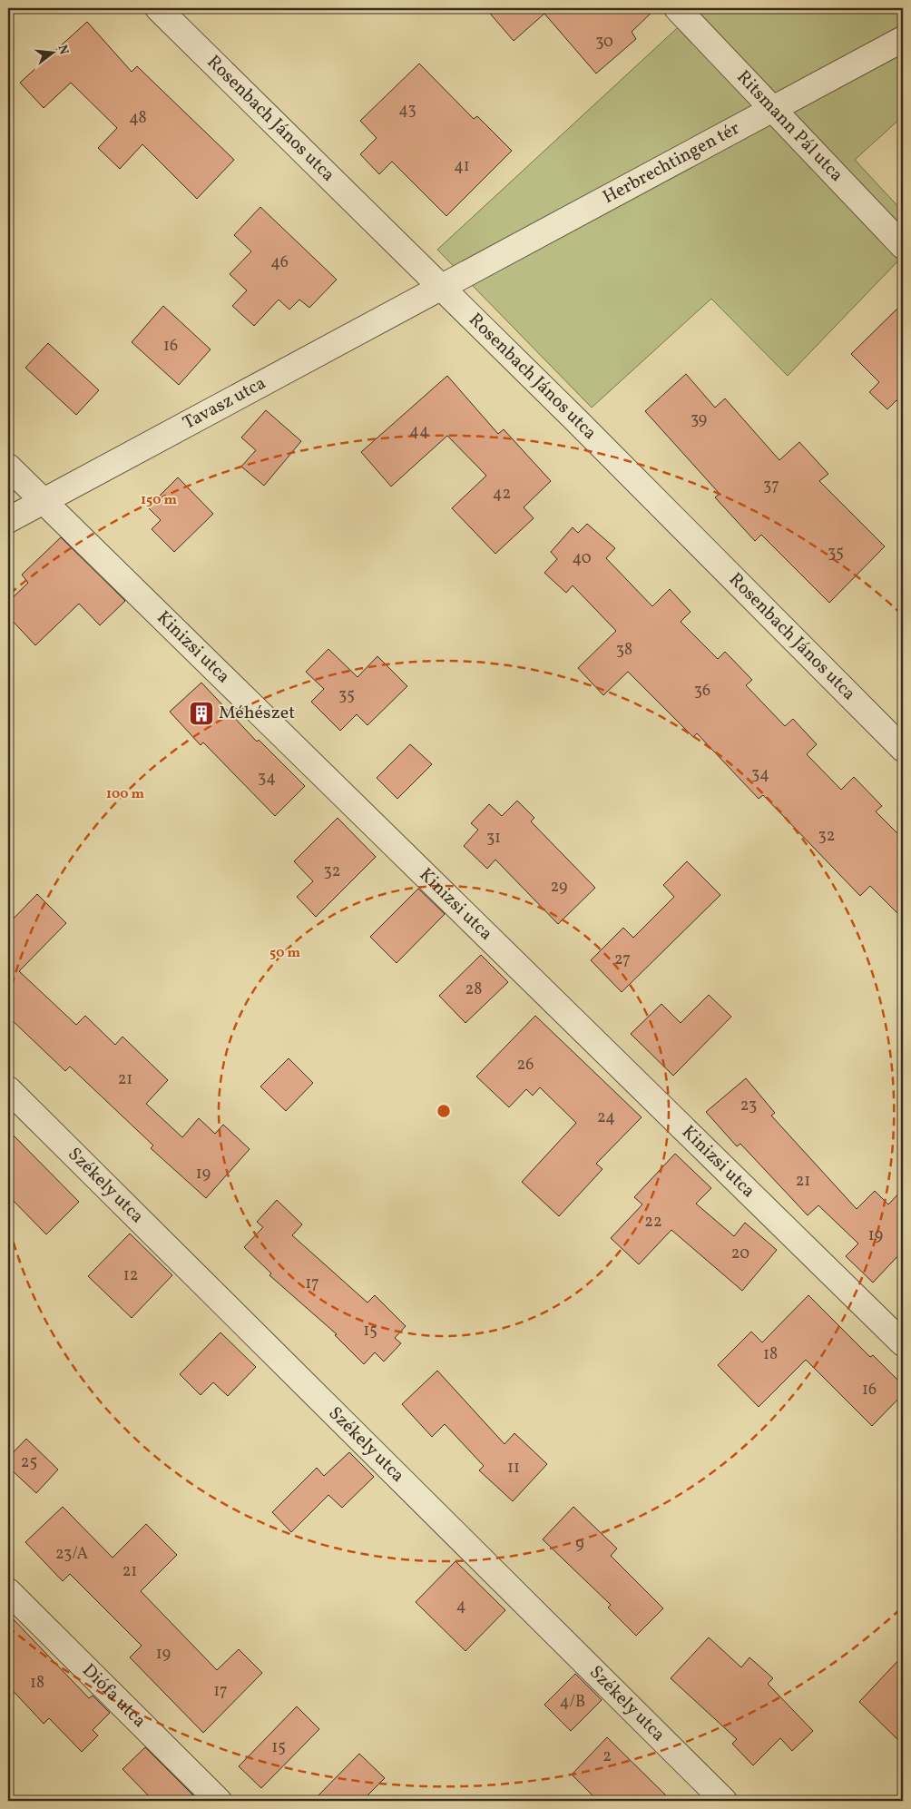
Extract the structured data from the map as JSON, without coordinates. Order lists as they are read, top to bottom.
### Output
{
  "streets": {
    "street": [
      "Rosenbach János utca",
      "Ritsmann Pál utca",
      "Herbrechtingen tér",
      "Tavasz utca",
      "Kinizsi utca",
      "Székely utca",
      "Diófa utca"
    ]
  },
  "crossings": [
    ["Rosenbach János utca", "Herbrechtingen tér"],
    ["Rosenbach János utca", "Tavasz utca"],
    ["Ritsmann Pál utca", "Herbrechtingen tér"],
    ["Herbrechtingen tér", "Tavasz utca"],
    ["Tavasz utca", "Kinizsi utca"]
  ],
  "places": {
    "building": ["Méhészet"]
  },
  "house_numbers": [
    "30",
    "43",
    "48",
    "41",
    "46",
    "16",
    "39",
    "44",
    "37",
    "42",
    "35",
    "40",
    "38",
    "36",
    "35",
    "34",
    "34",
    "32",
    "31",
    "32",
    "29",
    "27",
    "28",
    "26",
    "21",
    "23",
    "24",
    "19",
    "21",
    "22",
    "19",
    "20",
    "12",
    "17",
    "15",
    "18",
    "16",
    "25",
    "11",
    "9",
    "23/A",
    "21",
    "4",
    "19",
    "18",
    "17",
    "4/B",
    "15",
    "2"
  ],
  "north": "right",
  "rings": ["150 m", "100 m", "50 m"]
}
